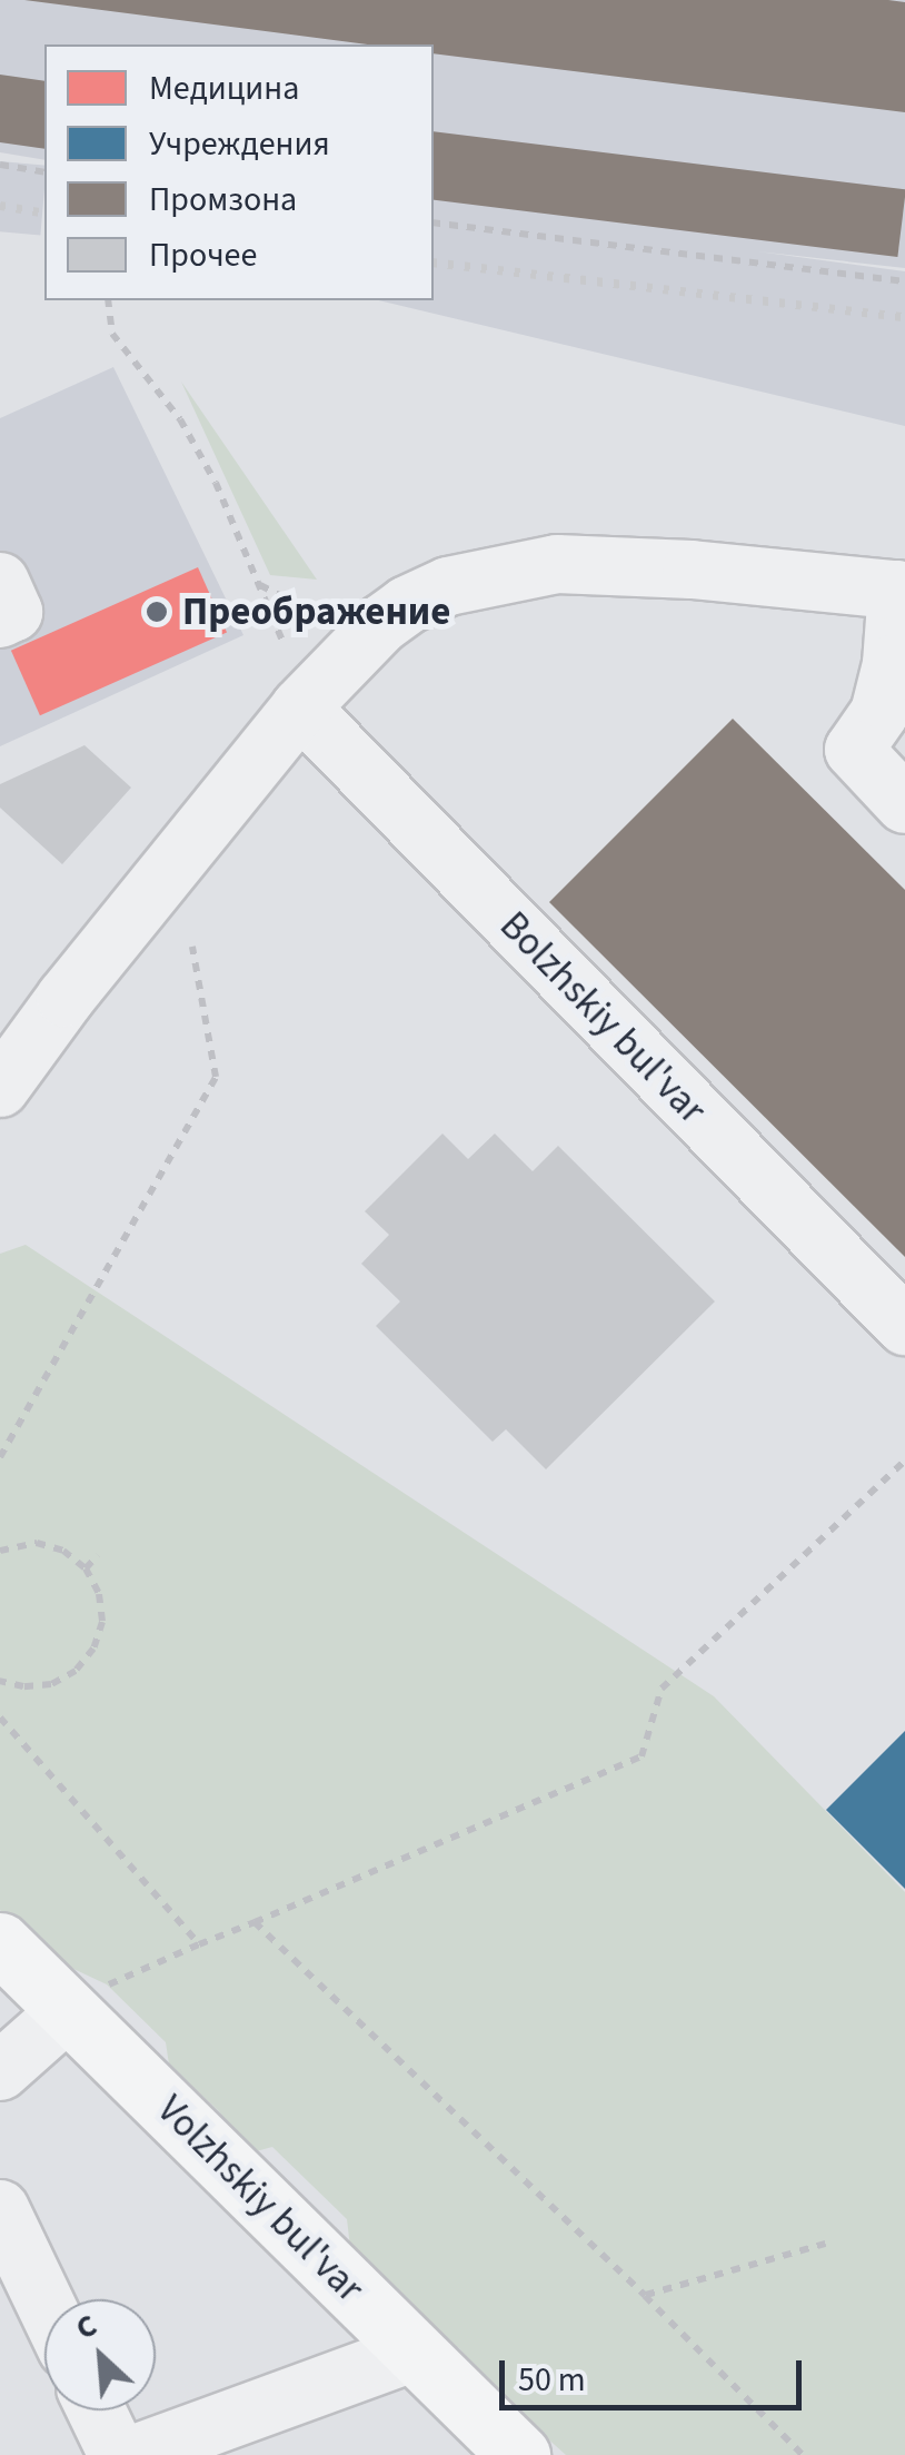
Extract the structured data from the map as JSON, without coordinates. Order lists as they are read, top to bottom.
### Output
{
  "streets": {
    "main road": ["Volzhskiy bul'var"],
    "street": ["Bolzhskiy bul'var"]
  },
  "places": ["Преображение"],
  "legend": [
    "Медицина",
    "Учреждения",
    "Промзона",
    "Прочее"
  ],
  "scale_bar": "50 m",
  "north": "top left"
}
